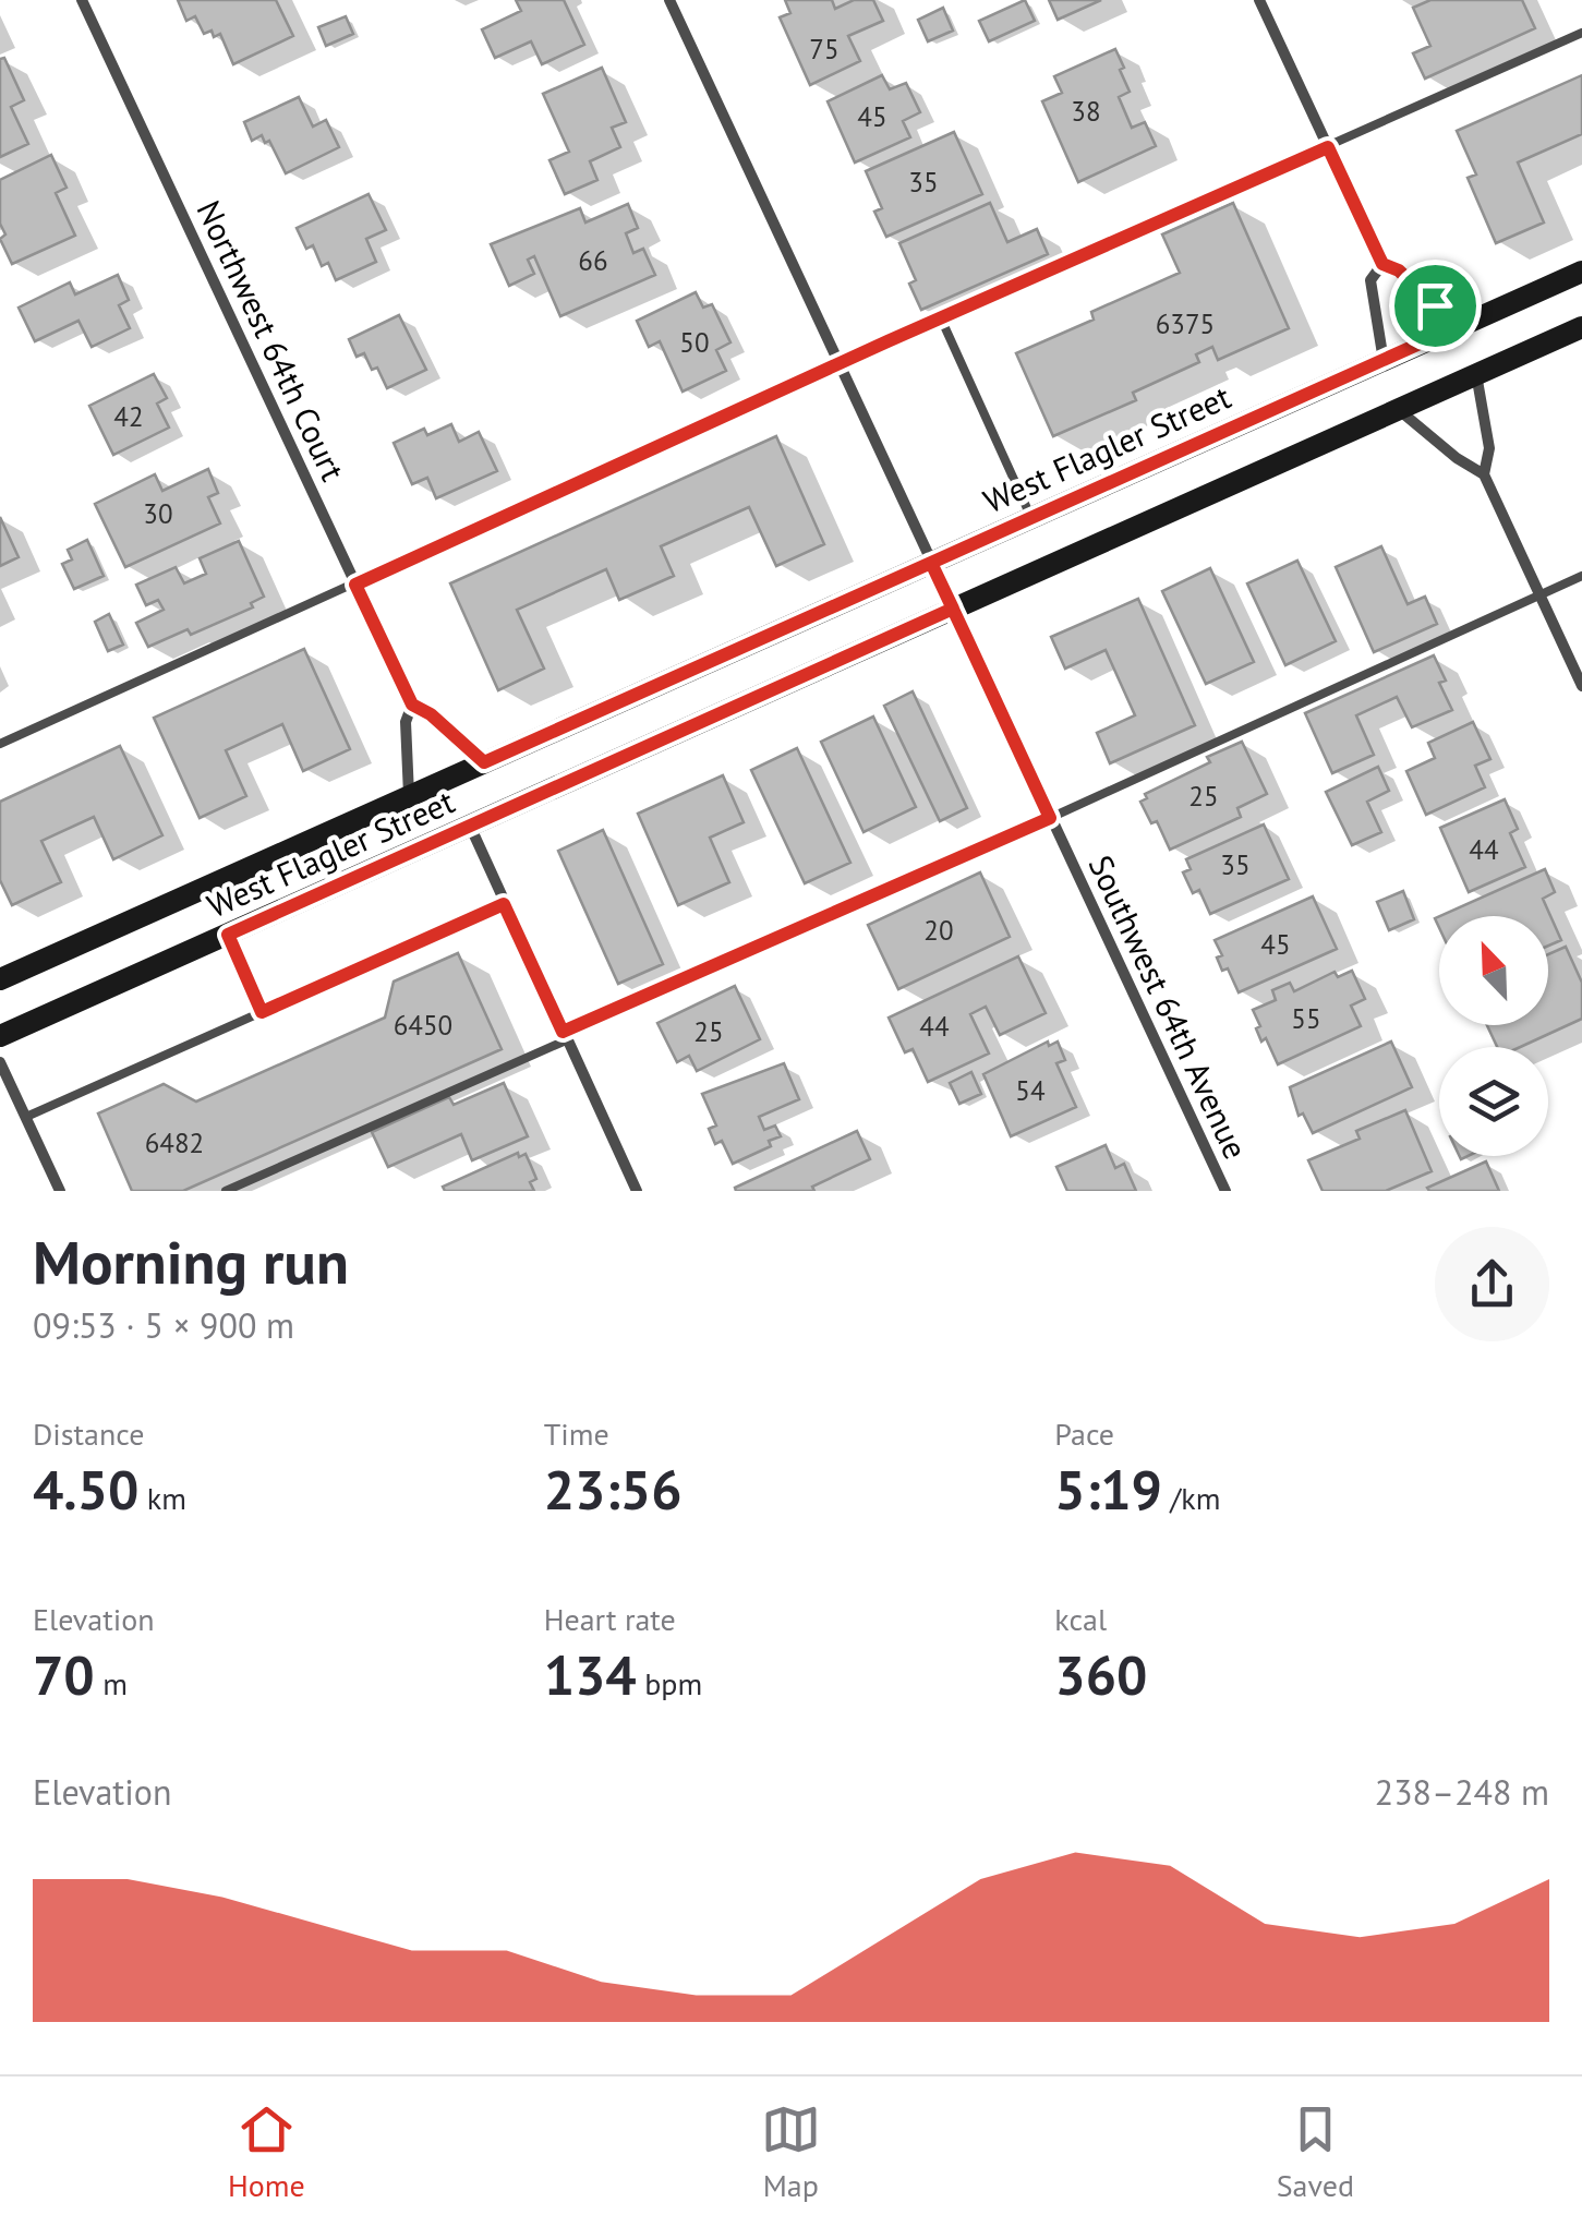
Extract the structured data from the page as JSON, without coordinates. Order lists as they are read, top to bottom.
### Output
{
  "streets": {
    "main road": ["West Flagler Street"],
    "street": ["Northwest 64th Court", "Southwest 64th Avenue"]
  },
  "crossings": [
    ["Northwest 64th Court", "West Flagler Street"],
    ["West Flagler Street", "Southwest 64th Avenue"]
  ],
  "house_numbers": [
    "75",
    "38",
    "45",
    "35",
    "66",
    "6375",
    "50",
    "42",
    "30",
    "25",
    "44",
    "35",
    "20",
    "45",
    "55",
    "6450",
    "44",
    "25",
    "54",
    "6482"
  ],
  "north": "top left",
  "page": {
    "heading": ["Morning run", "09:53 · 5 × 900 m"],
    "stats": [
      ["Distance", "4.50 km"],
      ["Time", "23:56"],
      ["Pace", "5:19 /km"],
      ["Elevation", "70 m"],
      ["Heart rate", "134 bpm"],
      ["kcal", "360"]
    ],
    "chart": ["Elevation", "238–248 m"],
    "tabs": ["Home", "Map", "Saved"]
  }
}
